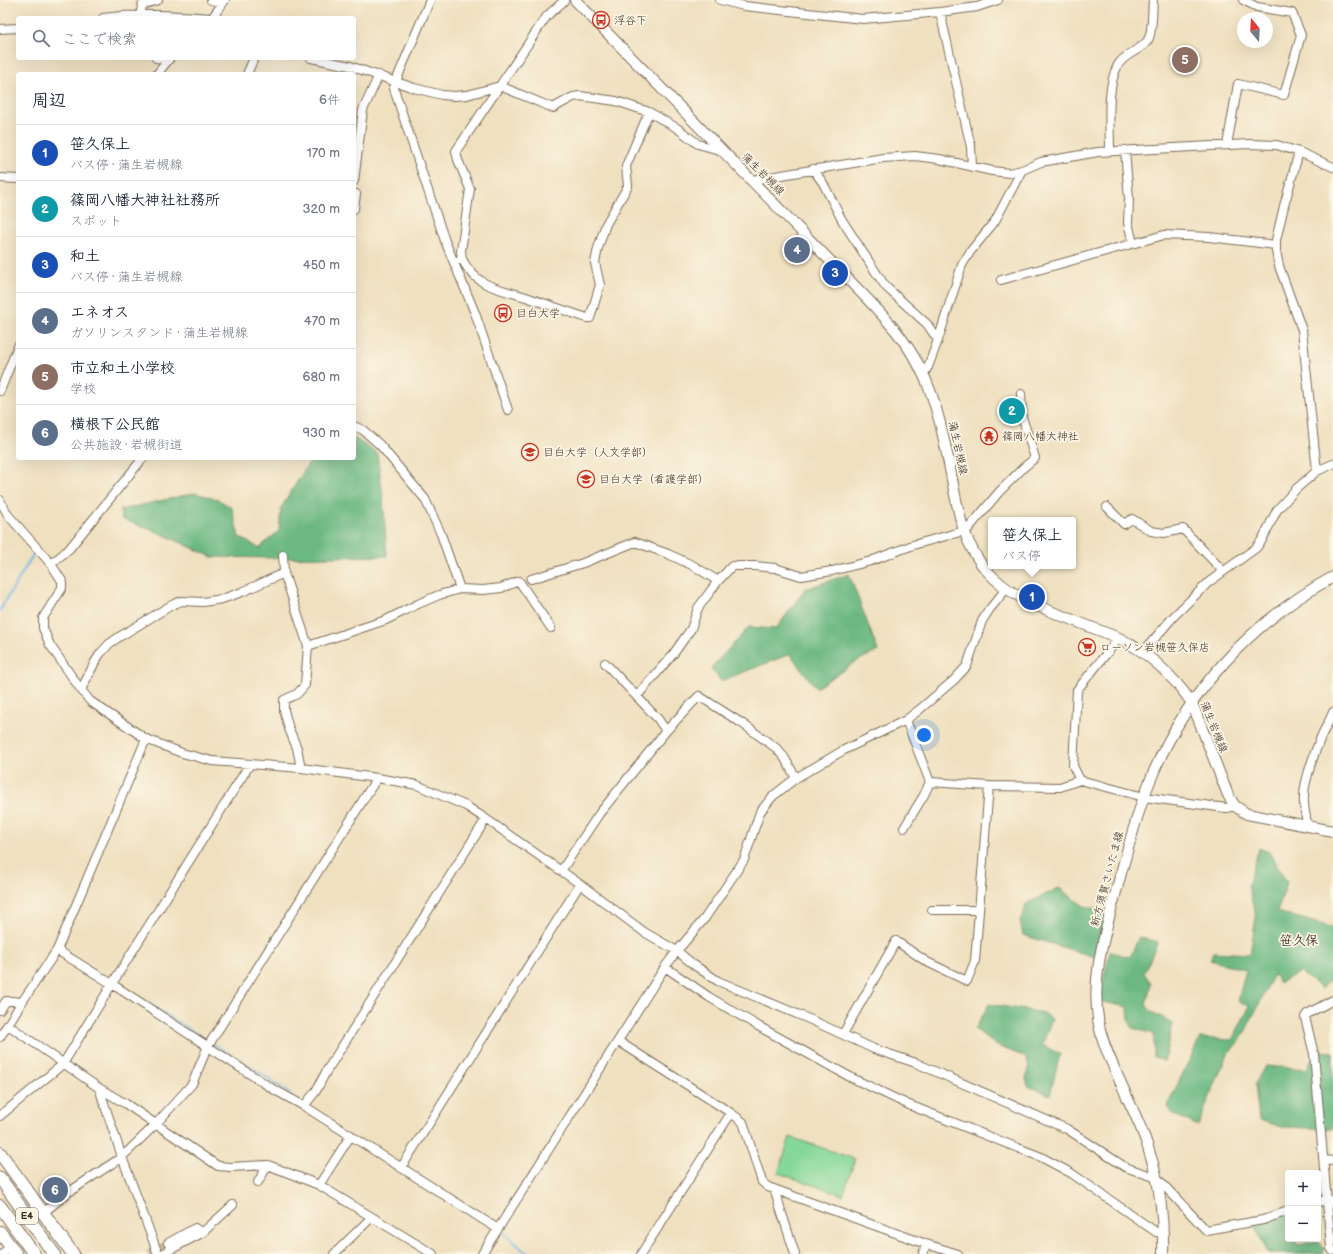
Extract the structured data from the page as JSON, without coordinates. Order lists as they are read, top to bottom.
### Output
{
  "streets": {
    "highway": ["E4"],
    "main road": ["蒲生岩槻線", "新方須賀さいたま線"]
  },
  "crossings": [
    ["蒲生岩槻線", "新方須賀さいたま線"]
  ],
  "districts": ["笹久保"],
  "places": {
    "bus stop": ["浮谷下", "目白大学"],
    "temple": ["篠岡八幡大神社"],
    "school or university": ["目白大学（人文学部）", "目白大学（看護学部）"],
    "supermarket": ["ローソン岩槻笹久保店"]
  },
  "north": "top",
  "page": {
    "search": "ここで検索",
    "pins": [
      "5",
      "4",
      "3",
      "2",
      "1",
      "6"
    ],
    "heading": ["周辺", "6件"],
    "list": [
      {
        "mark": "1",
        "name": "笹久保上",
        "note": "バス停 · 蒲生岩槻線",
        "value": "170 m"
      },
      {
        "mark": "2",
        "name": "篠岡八幡大神社社務所",
        "note": "スポット",
        "value": "320 m"
      },
      {
        "mark": "3",
        "name": "和土",
        "note": "バス停 · 蒲生岩槻線",
        "value": "450 m"
      },
      {
        "mark": "4",
        "name": "エネオス",
        "note": "ガソリンスタンド · 蒲生岩槻線",
        "value": "470 m"
      },
      {
        "mark": "5",
        "name": "市立和土小学校",
        "note": "学校",
        "value": "680 m"
      },
      {
        "mark": "6",
        "name": "横根下公民館",
        "note": "公共施設 · 岩槻街道",
        "value": "930 m"
      }
    ],
    "popup": ["笹久保上", "バス停"],
    "map_buttons": ["+", "−"]
  }
}
